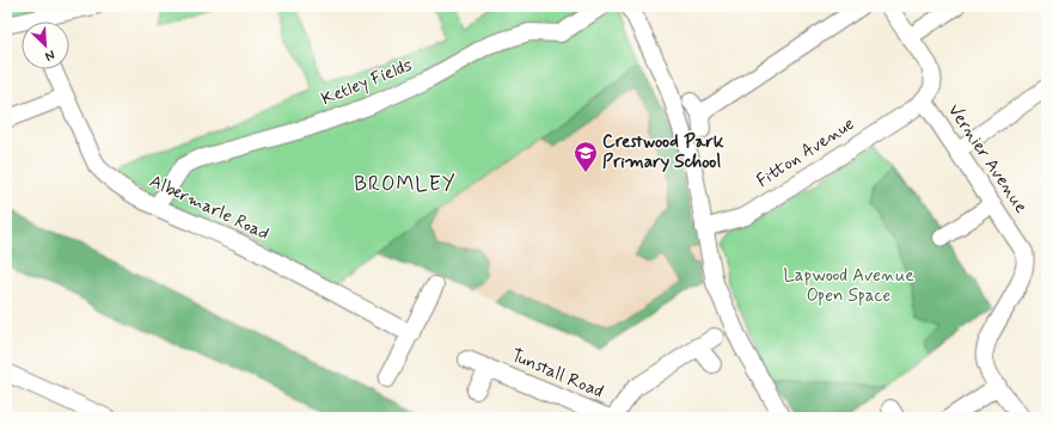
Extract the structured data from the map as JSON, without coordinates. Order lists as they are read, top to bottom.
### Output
{
  "streets": {
    "street": [
      "Ketley Fields",
      "Fitton Avenue",
      "Vernier Avenue",
      "Albermarle Road",
      "Tunstall Road"
    ]
  },
  "crossings": [
    ["Ketley Fields", "Albermarle Road"],
    ["Fitton Avenue", "Vernier Avenue"]
  ],
  "districts": ["BROMLEY"],
  "parks": ["Lapwood Avenue Open Space"],
  "places": {
    "school or university": ["Crestwood Park Primary School"]
  },
  "north": "bottom right"
}
